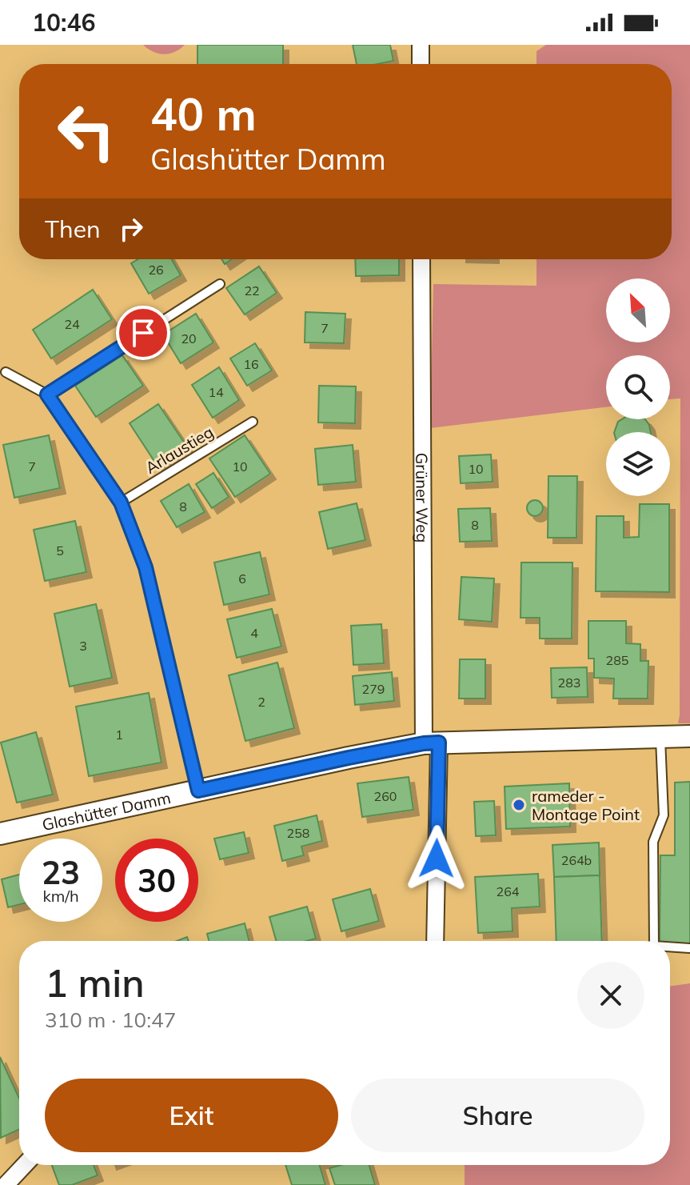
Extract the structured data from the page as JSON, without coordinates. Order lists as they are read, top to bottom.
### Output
{
  "streets": {
    "street": ["Grüner Weg", "Glashütter Damm"],
    "lane": ["Arlaustieg"]
  },
  "crossings": [
    ["Grüner Weg", "Glashütter Damm"]
  ],
  "places": ["rameder - Montage Point"],
  "house_numbers": [
    "26",
    "22",
    "24",
    "7",
    "20",
    "16",
    "14",
    "7",
    "10",
    "10",
    "8",
    "8",
    "5",
    "6",
    "4",
    "3",
    "285",
    "283",
    "279",
    "2",
    "1",
    "260",
    "258",
    "264b",
    "264"
  ],
  "north": "top left",
  "page": {
    "status": "10:46",
    "turn": ["40 m", "Glashütter Damm"],
    "then": "Then",
    "speed": "23 km/h",
    "limit": "30",
    "heading": ["1 min", "310 m · 10:47"],
    "buttons": ["Exit", "Share"]
  }
}
